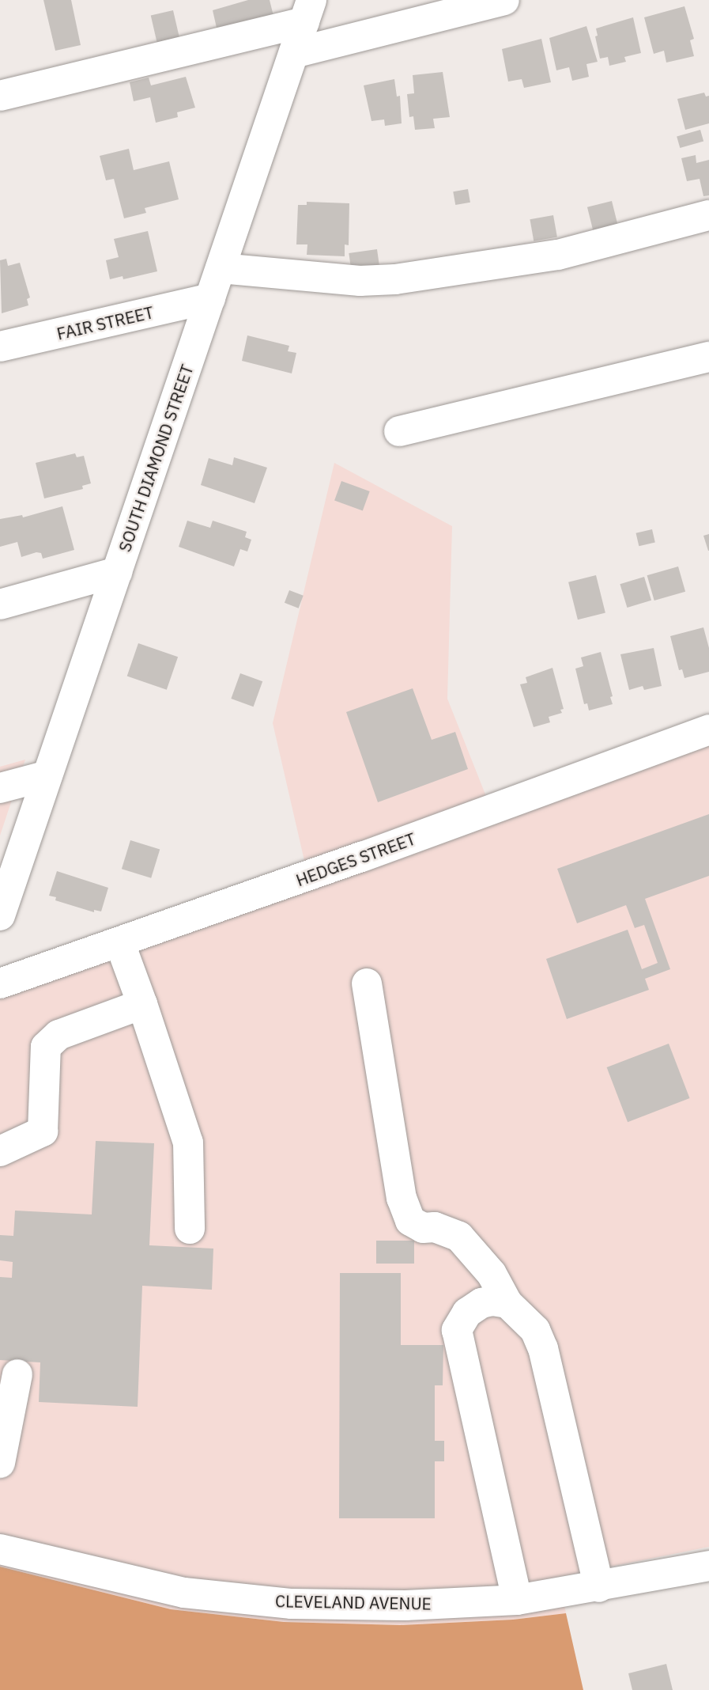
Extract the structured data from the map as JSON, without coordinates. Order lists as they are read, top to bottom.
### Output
{
  "streets": {
    "street": [
      "FAIR STREET",
      "SOUTH DIAMOND STREET",
      "HEDGES STREET",
      "CLEVELAND AVENUE"
    ]
  },
  "crossings": [
    ["FAIR STREET", "SOUTH DIAMOND STREET"]
  ]
}
